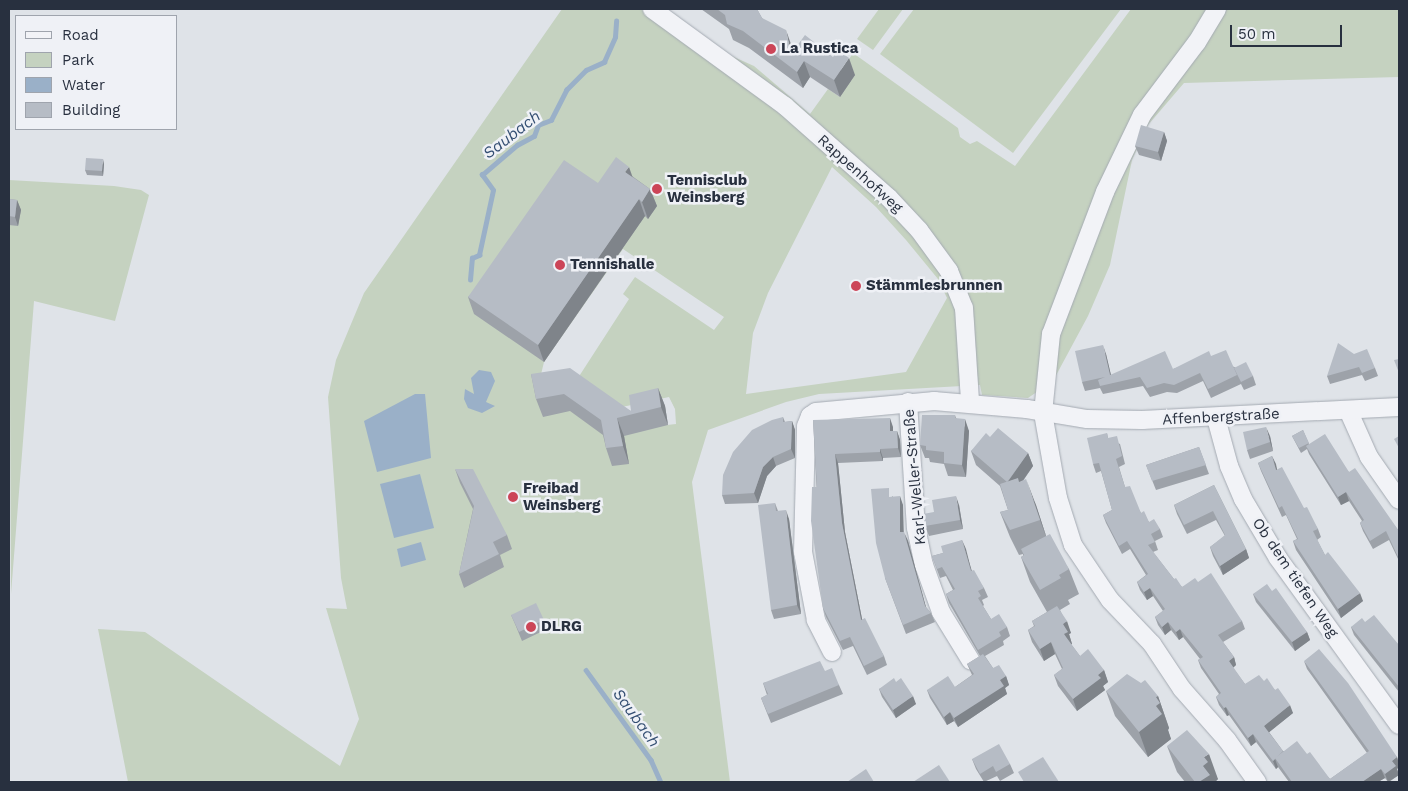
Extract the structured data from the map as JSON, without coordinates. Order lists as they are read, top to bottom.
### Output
{
  "streets": {
    "street": [
      "Rappenhofweg",
      "Affenbergstraße",
      "Karl-Weller-Straße",
      "Ob dem tiefen Weg"
    ]
  },
  "crossings": [
    ["Rappenhofweg", "Affenbergstraße"],
    ["Affenbergstraße", "Karl-Weller-Straße"],
    ["Affenbergstraße", "Ob dem tiefen Weg"]
  ],
  "water": ["Saubach"],
  "places": [
    "La Rustica",
    "Tennisclub Weinsberg",
    "Tennishalle",
    "Stämmlesbrunnen",
    "Freibad Weinsberg",
    "DLRG"
  ],
  "legend": [
    "Road",
    "Park",
    "Water",
    "Building"
  ],
  "scale_bar": "50 m"
}
